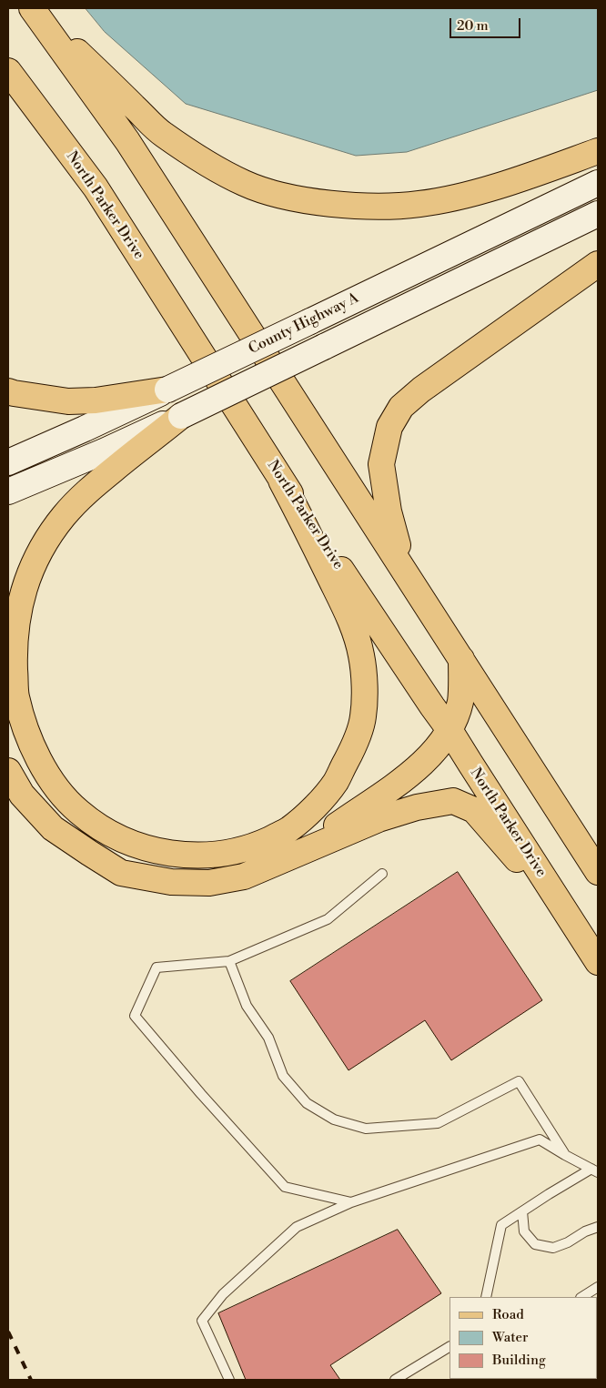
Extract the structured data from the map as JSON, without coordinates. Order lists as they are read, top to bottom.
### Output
{
  "streets": {
    "main road": ["North Parker Drive", "County Highway A"]
  },
  "legend": ["Road", "Water", "Building"],
  "scale_bar": "20 m"
}
